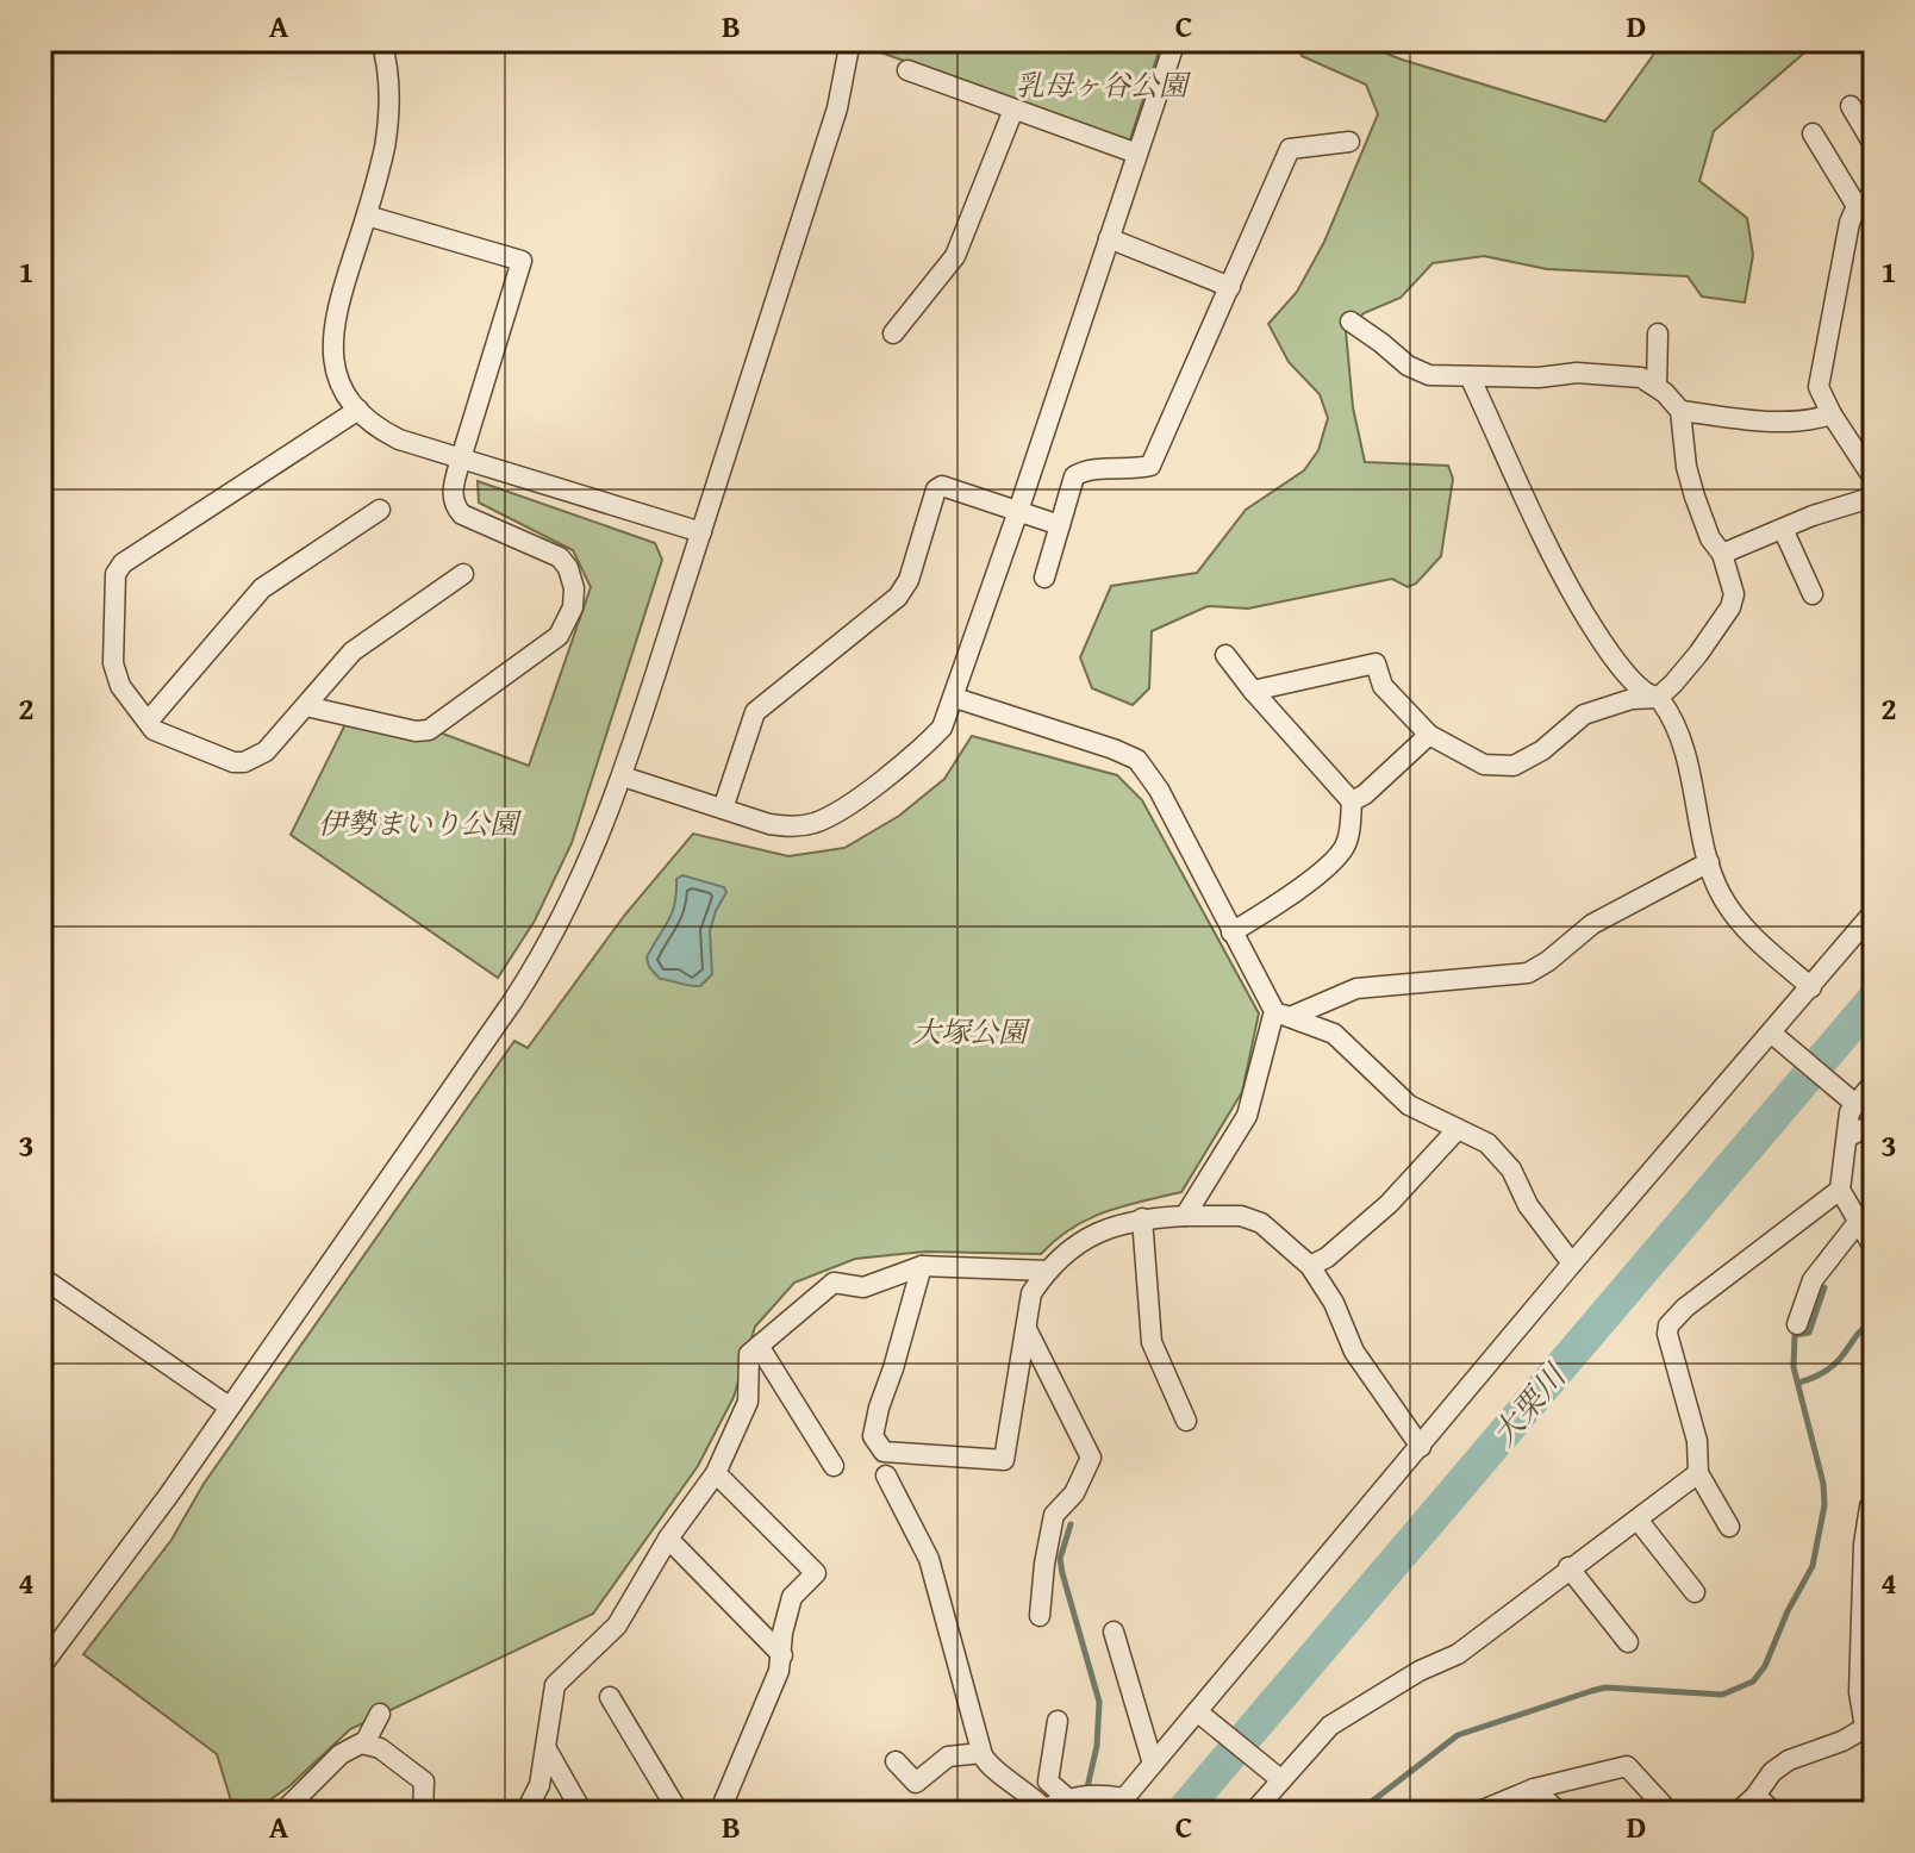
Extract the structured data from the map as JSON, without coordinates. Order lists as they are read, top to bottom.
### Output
{
  "water": ["大栗川"],
  "parks": ["乳母ヶ谷公園", "伊勢まいり公園", "大塚公園"],
  "grid": {
    "columns": [
      "A",
      "B",
      "C",
      "D"
    ],
    "rows": [
      "1",
      "2",
      "3",
      "4"
    ]
  }
}
